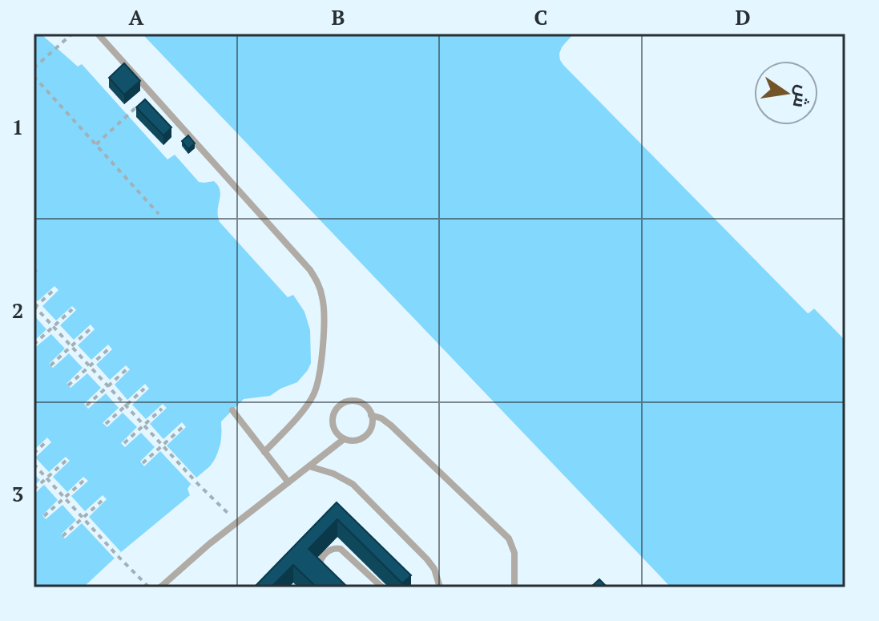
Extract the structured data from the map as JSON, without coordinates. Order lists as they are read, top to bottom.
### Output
{
  "north": "right",
  "grid": {
    "columns": [
      "A",
      "B",
      "C",
      "D"
    ],
    "rows": ["1", "2", "3"]
  }
}
